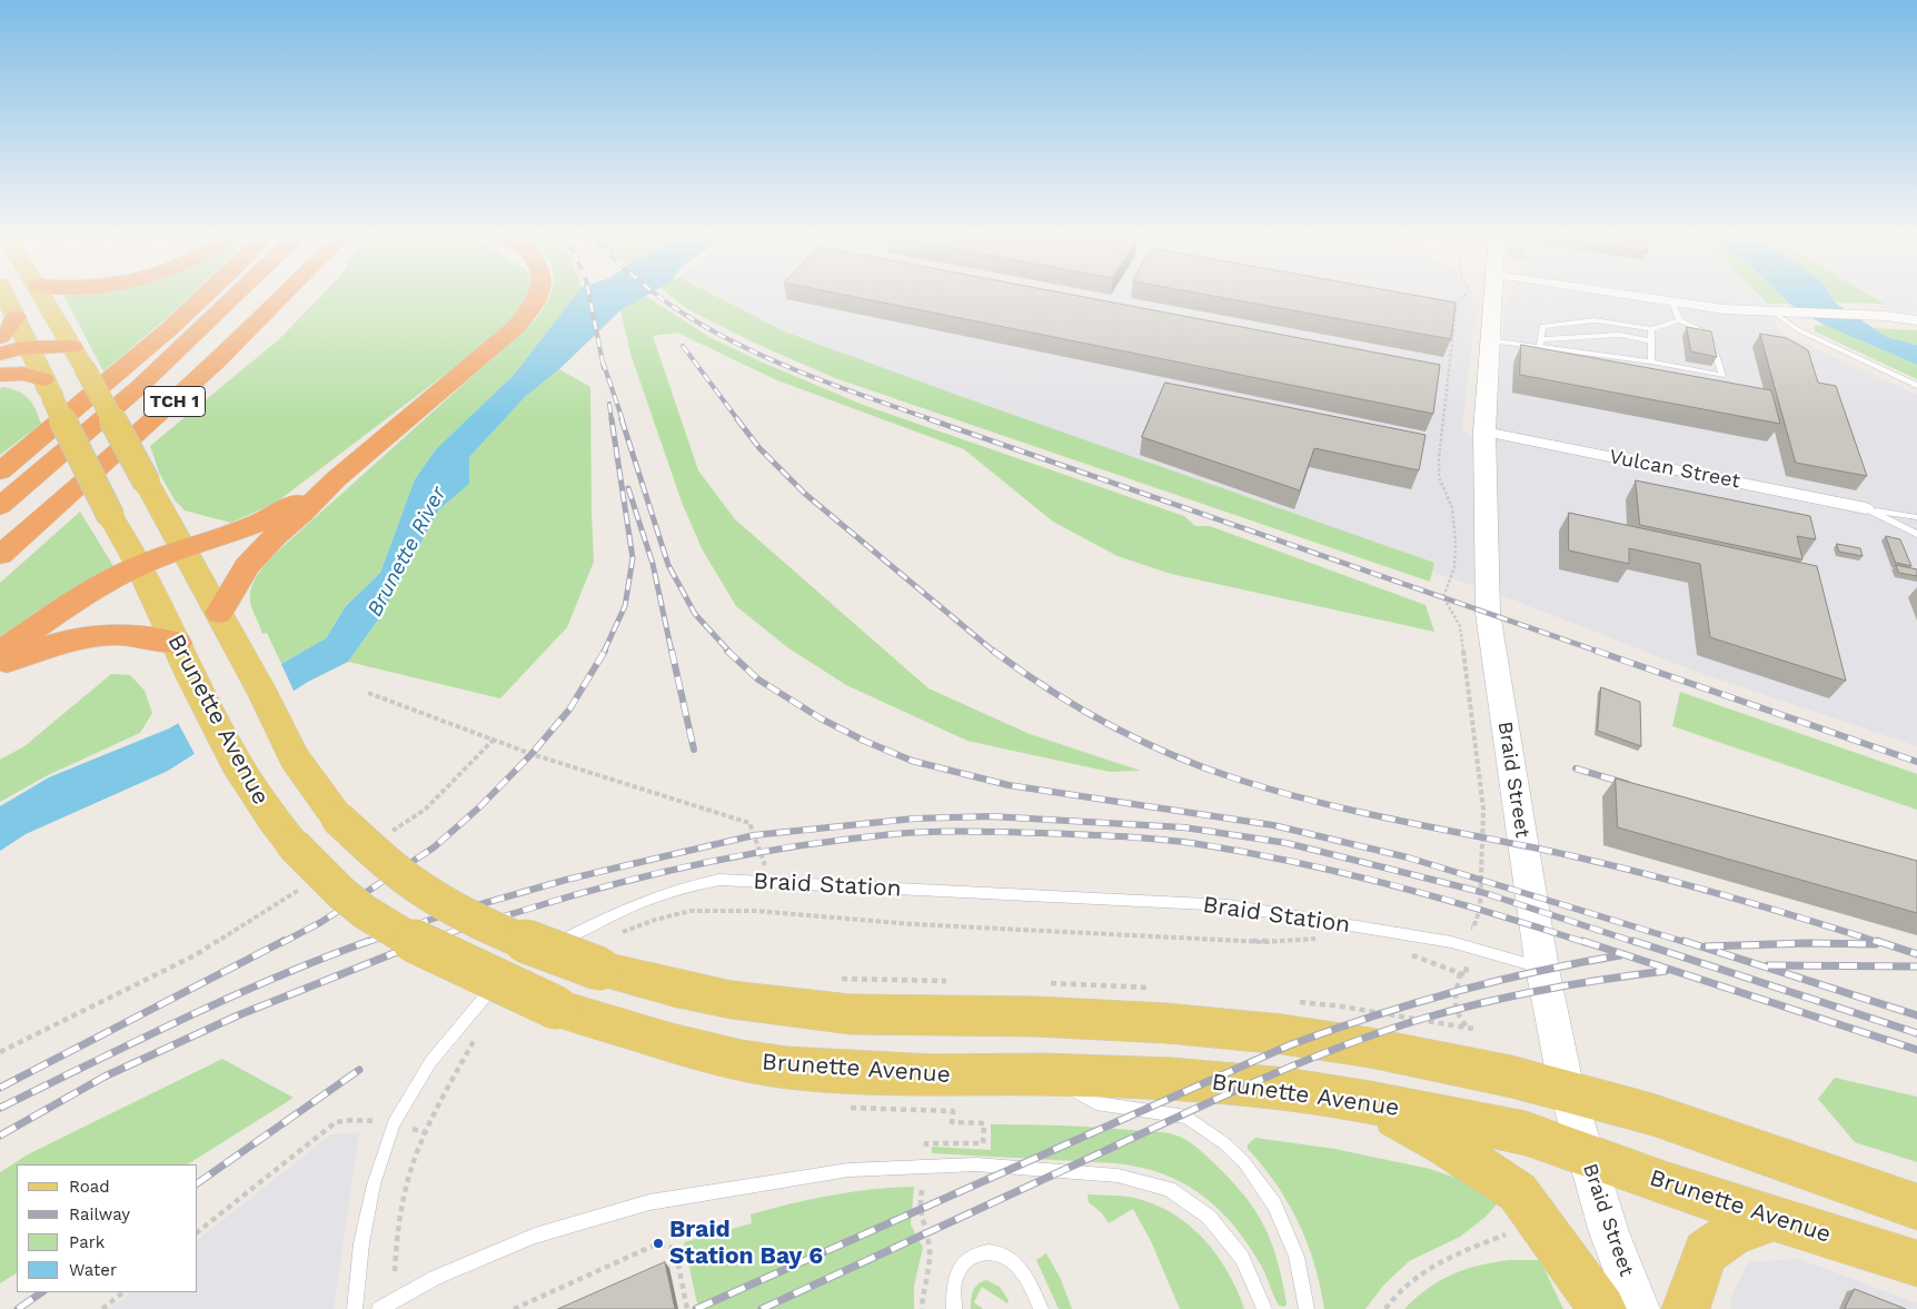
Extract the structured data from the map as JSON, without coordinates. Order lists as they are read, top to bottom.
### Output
{
  "streets": {
    "highway": ["TCH 1"],
    "main road": ["Brunette Avenue"],
    "street": ["Vulcan Street", "Braid Street"],
    "lane": ["Braid Station"]
  },
  "crossings": [
    ["Vulcan Street", "Braid Street"],
    ["Brunette Avenue", "Braid Street"],
    ["Braid Street", "Braid Station"]
  ],
  "water": ["Brunette River"],
  "places": ["Braid Station Bay 6"],
  "legend": [
    "Road",
    "Railway",
    "Park",
    "Water"
  ]
}
